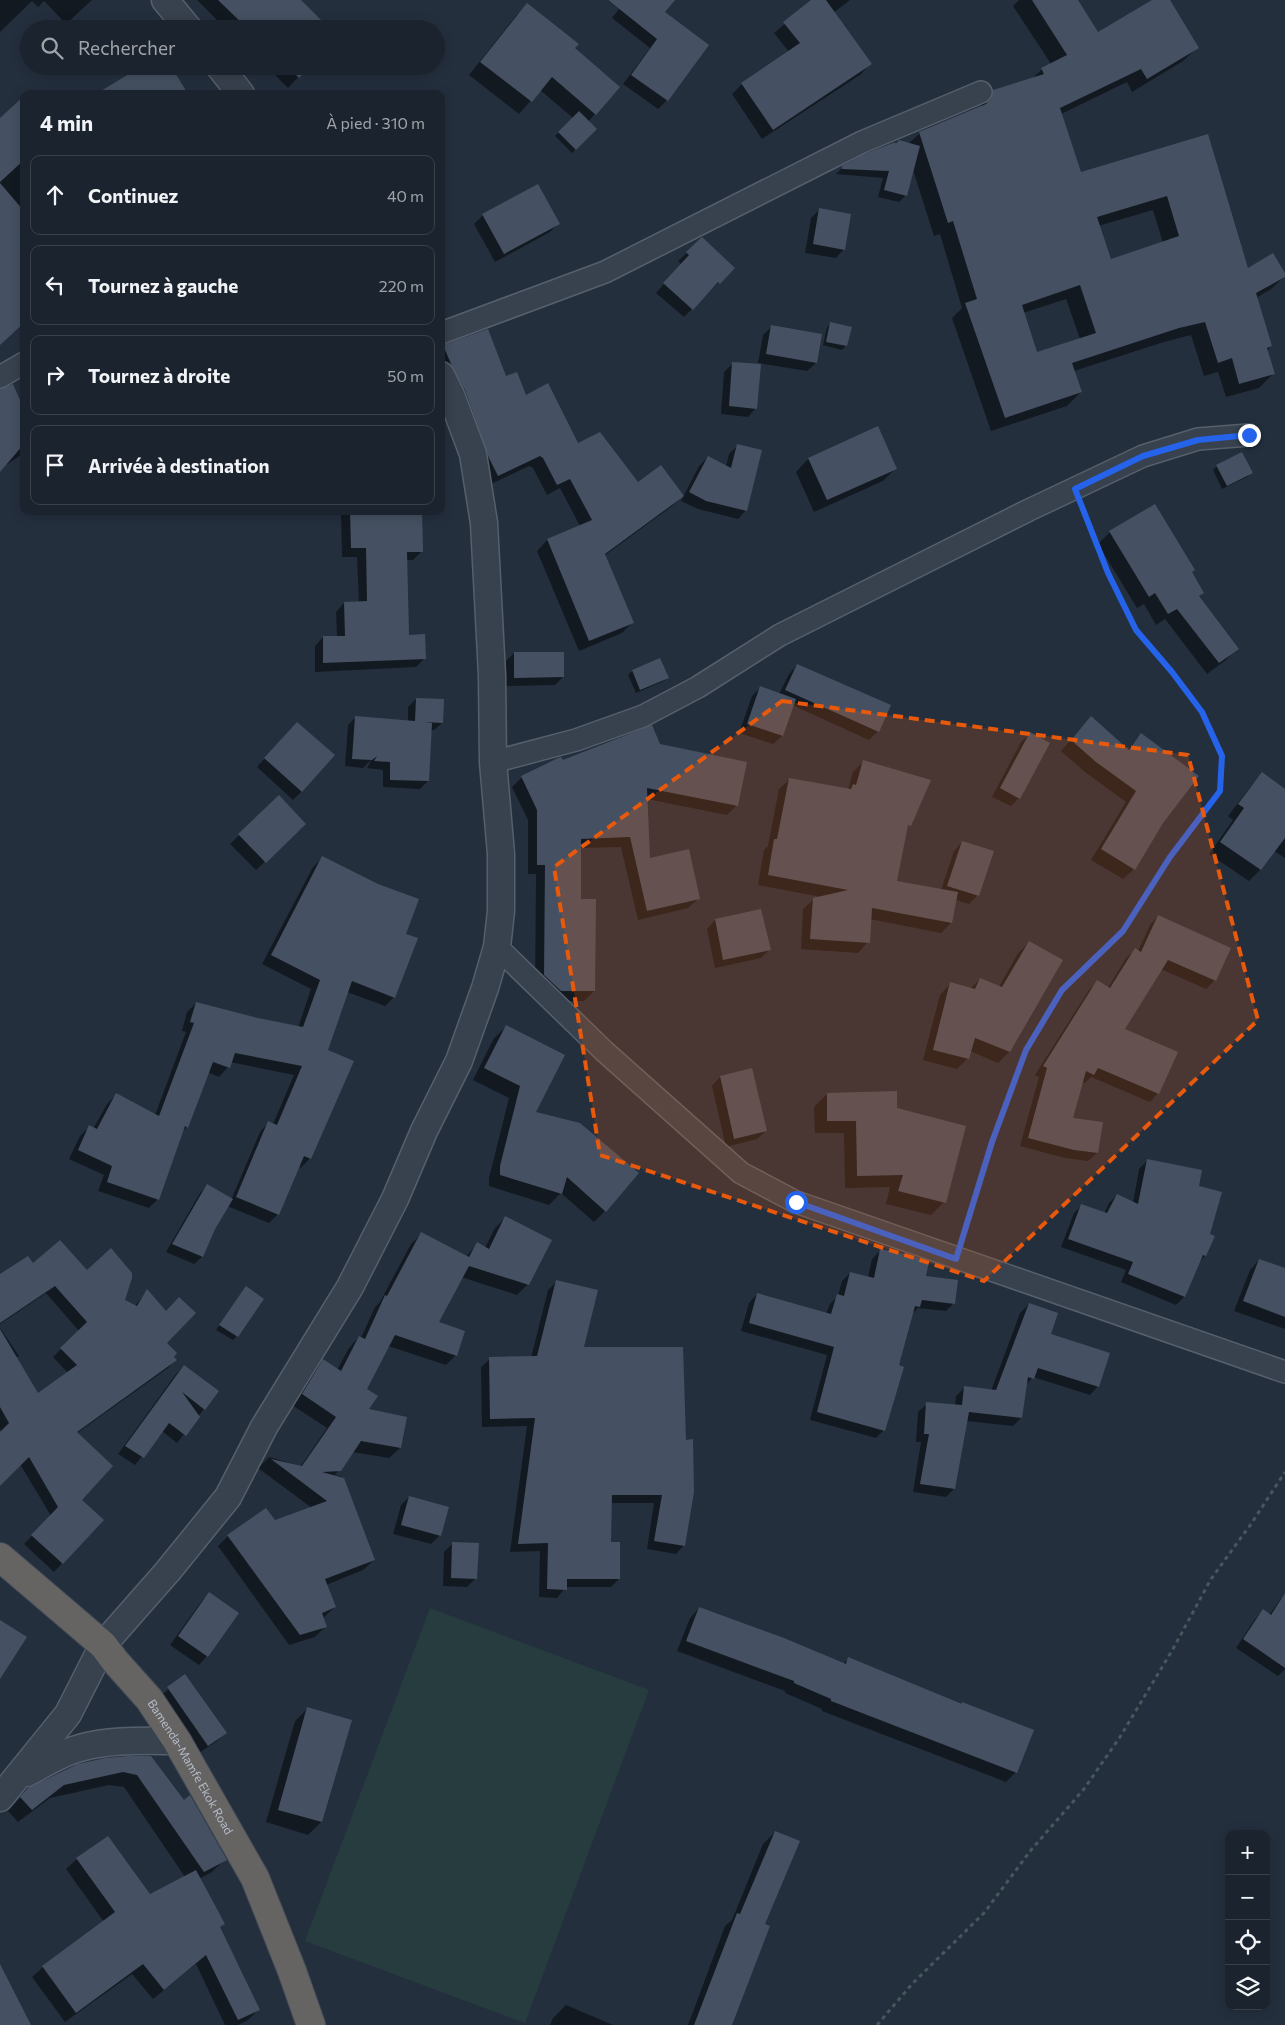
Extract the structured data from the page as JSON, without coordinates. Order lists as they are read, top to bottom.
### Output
{
  "streets": {
    "highway": ["Bamenda-Mamfe Ekok Road"]
  },
  "page": {
    "search": "Rechercher",
    "heading": ["4 min", "À pied · 310 m"],
    "list": [
      ["Continuez", "40 m"],
      ["Tournez à gauche", "220 m"],
      ["Tournez à droite", "50 m"],
      "Arrivée à destination"
    ],
    "map_buttons": ["+", "−"]
  }
}
